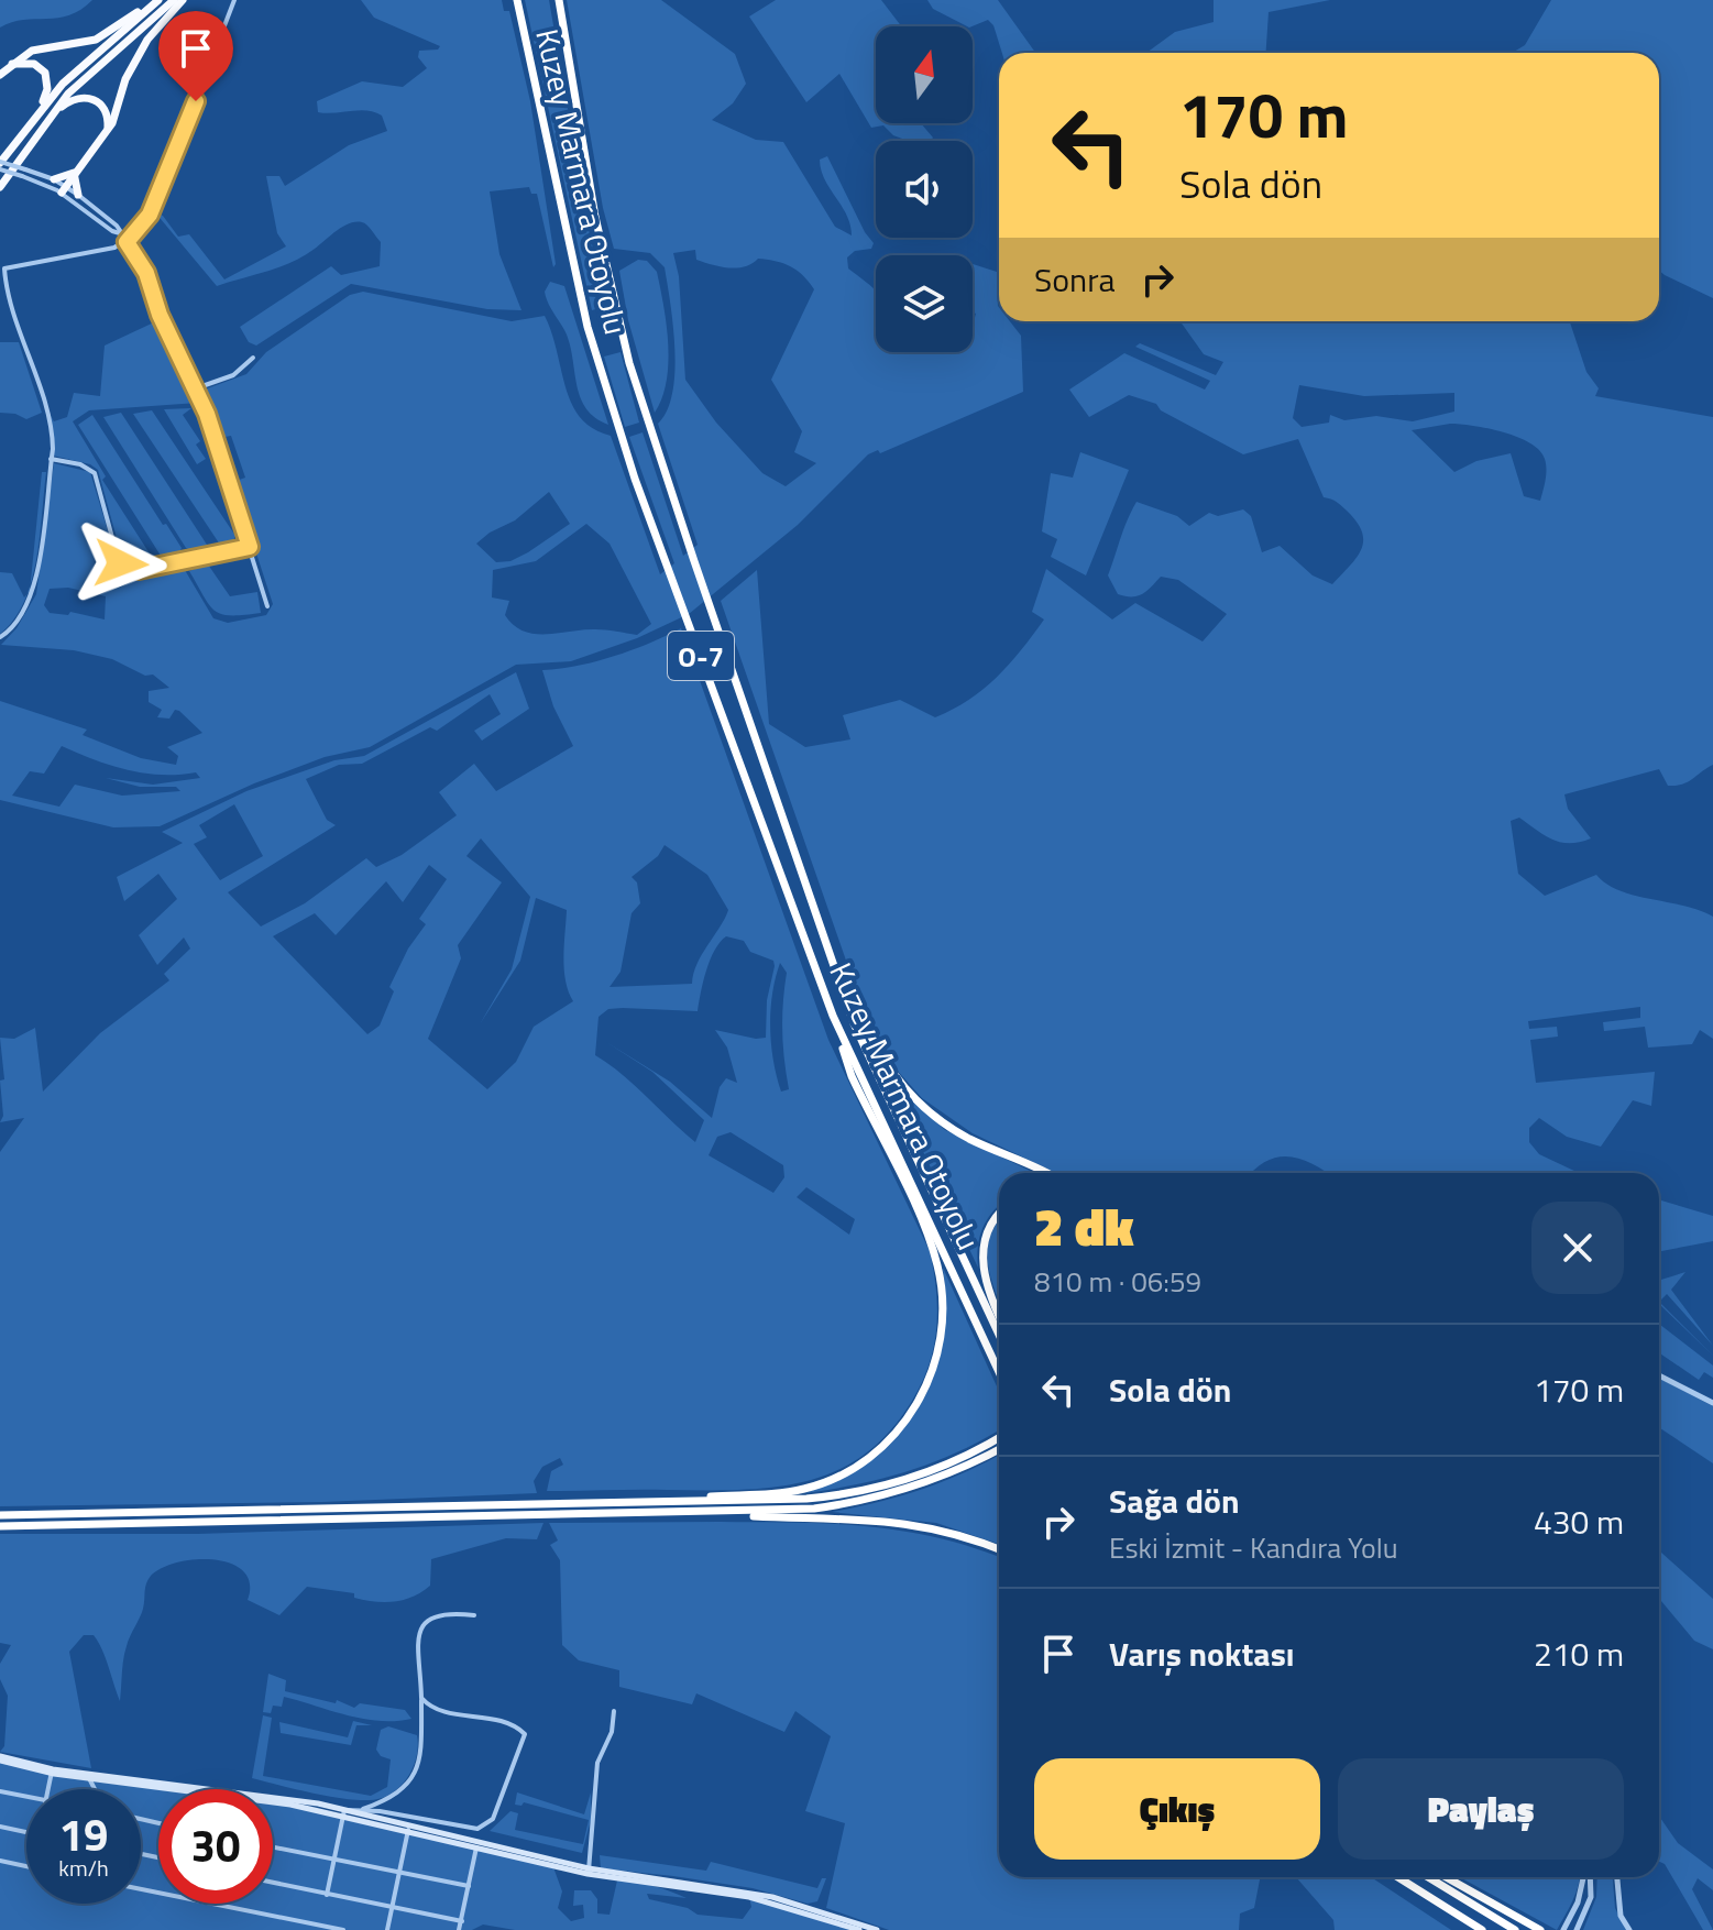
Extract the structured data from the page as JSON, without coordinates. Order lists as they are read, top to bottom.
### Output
{
  "streets": {
    "highway": ["Kuzey Marmara Otoyolu", "O-7"]
  },
  "north": "top",
  "page": {
    "turn": ["170 m", "Sola dön"],
    "then": "Sonra",
    "heading": ["2 dk", "810 m · 06:59"],
    "list": [
      {
        "name": "Sola dön",
        "value": "170 m"
      },
      {
        "name": "Sağa dön",
        "note": "Eski İzmit - Kandıra Yolu",
        "value": "430 m"
      },
      {
        "name": "Varış noktası",
        "value": "210 m"
      }
    ],
    "buttons": ["Çıkış", "Paylaş"],
    "speed": "19 km/h",
    "limit": "30"
  }
}
